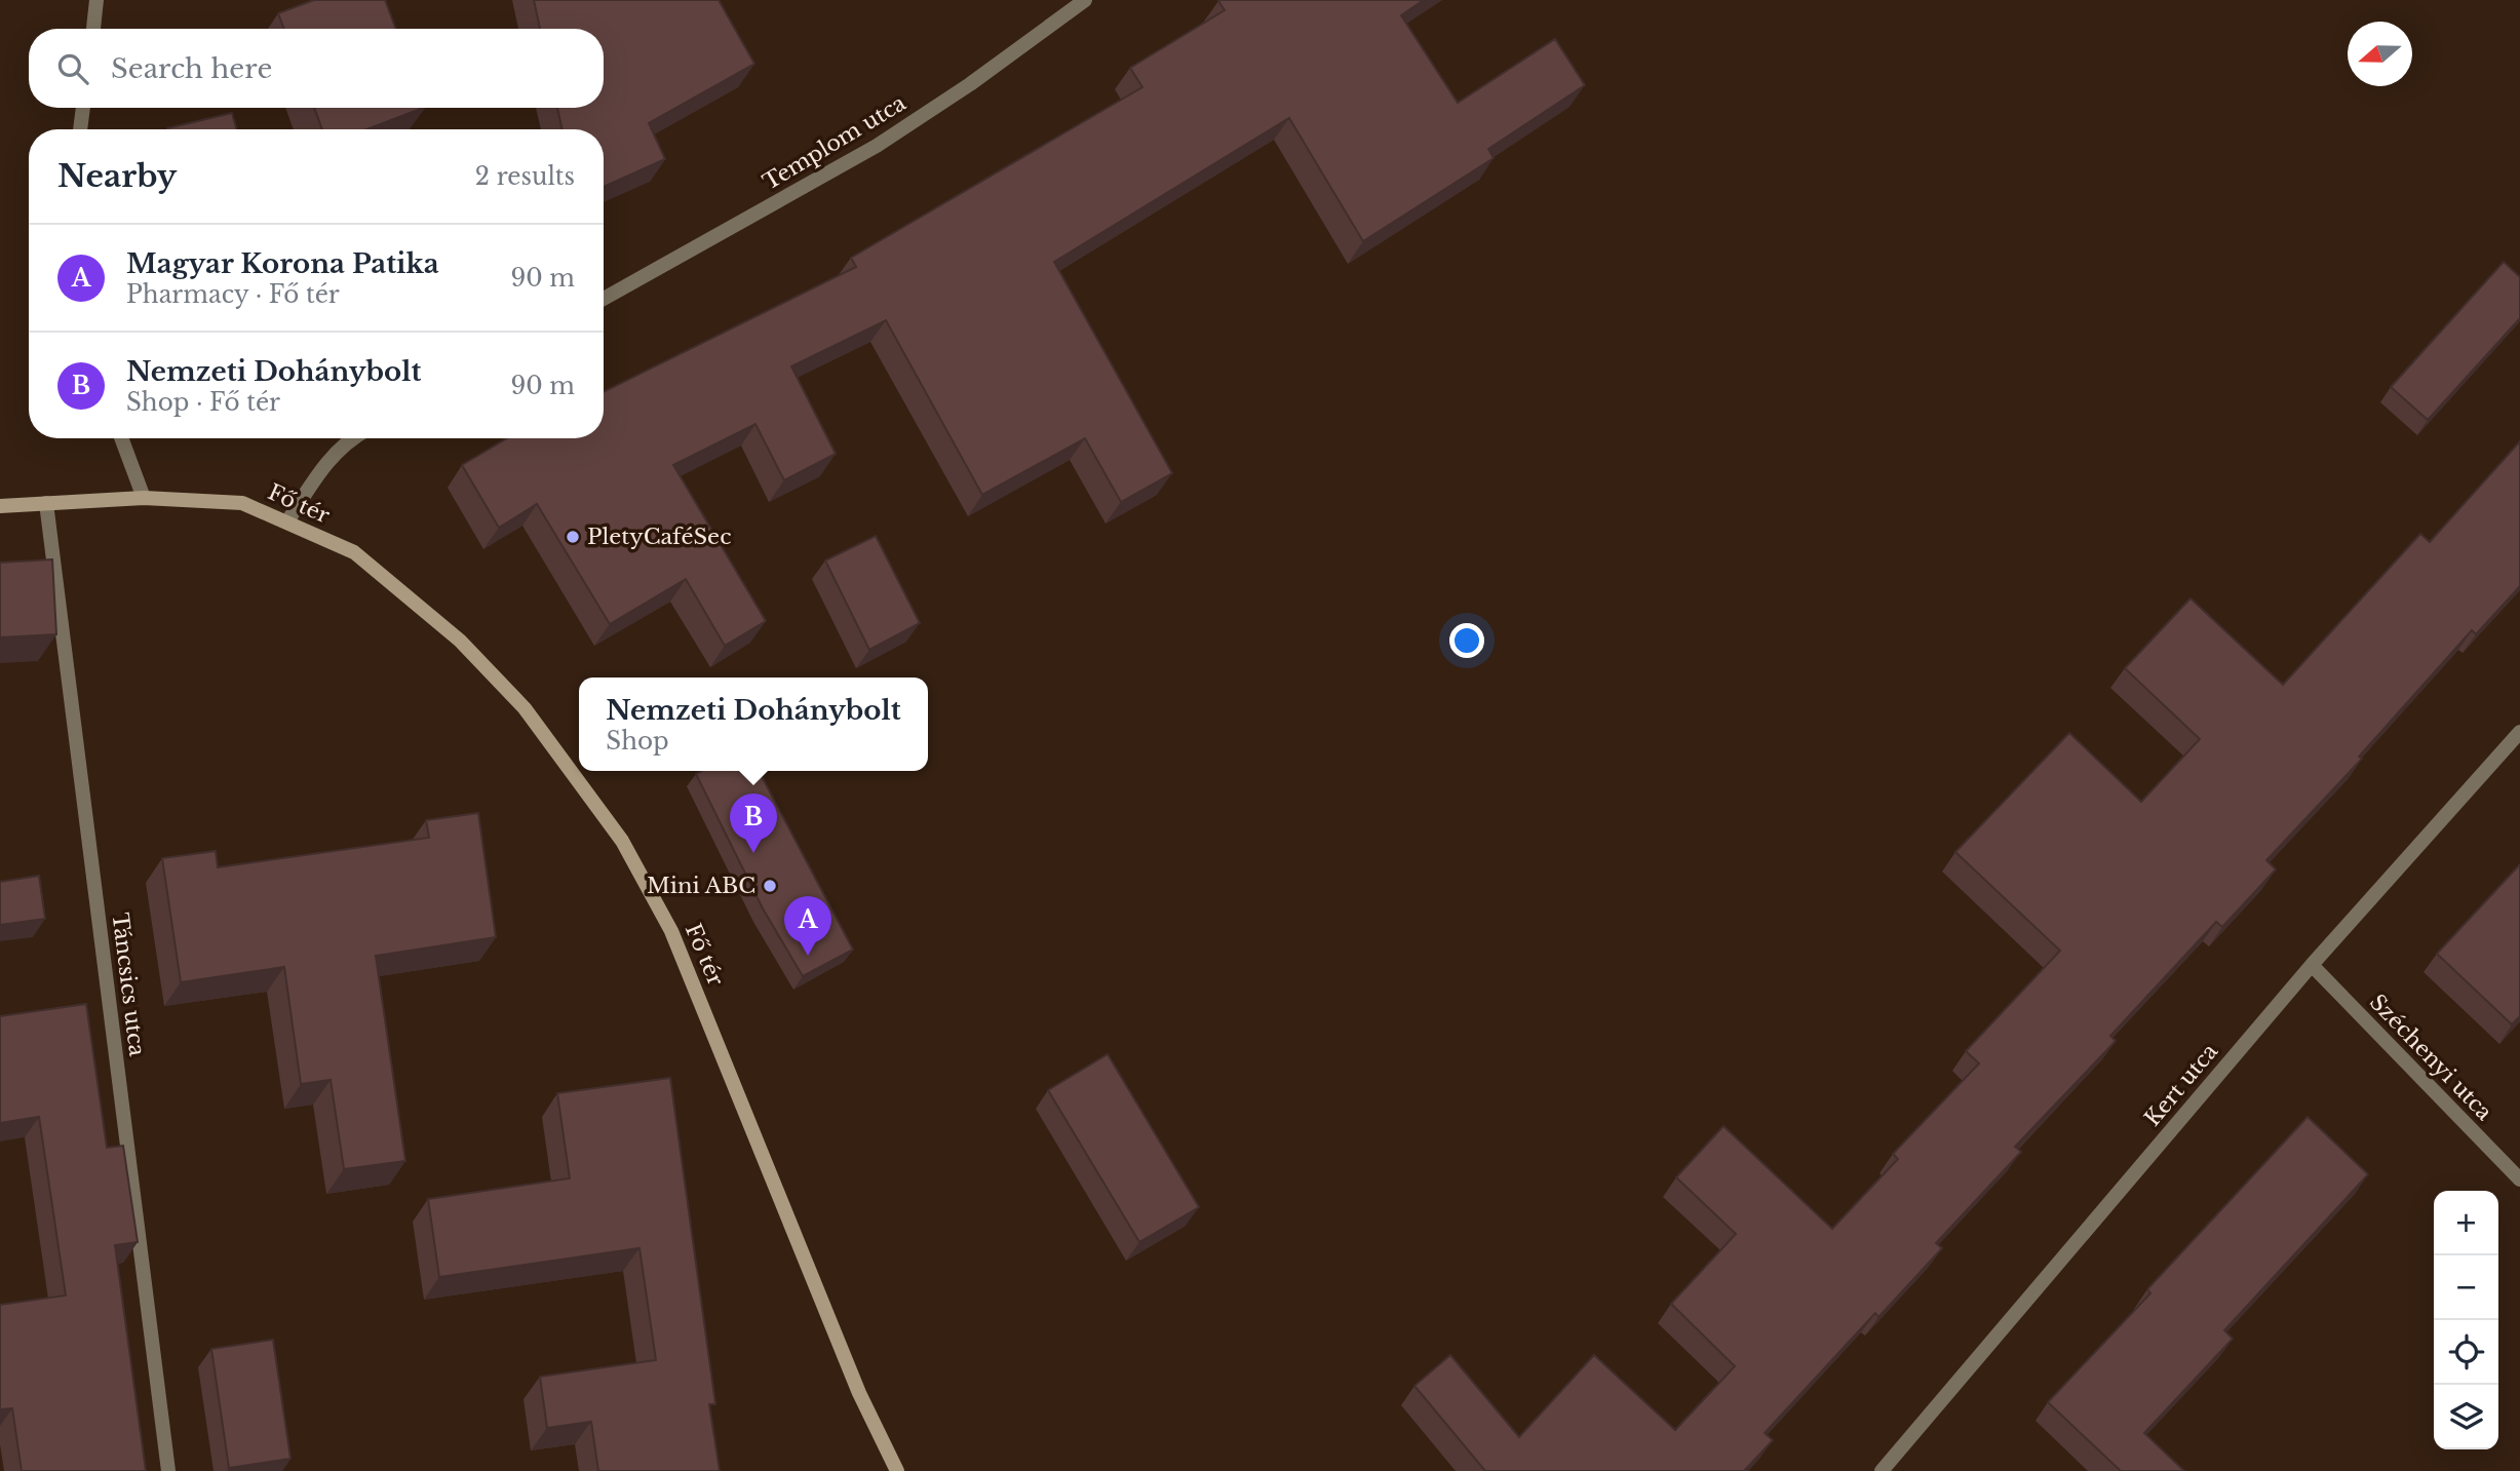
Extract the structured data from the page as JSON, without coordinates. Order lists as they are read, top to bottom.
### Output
{
  "streets": {
    "main road": ["Fő tér"],
    "street": [
      "Templom utca",
      "Táncsics utca",
      "Széchenyi utca",
      "Kert utca"
    ]
  },
  "crossings": [
    ["Fő tér", "Táncsics utca"],
    ["Széchenyi utca", "Kert utca"]
  ],
  "places": ["PletyCaféSec", "Mini ABC"],
  "north": "left",
  "page": {
    "search": "Search here",
    "heading": ["Nearby", "2 results"],
    "list": [
      {
        "mark": "A",
        "name": "Magyar Korona Patika",
        "note": "Pharmacy · Fő tér",
        "value": "90 m"
      },
      {
        "mark": "B",
        "name": "Nemzeti Dohánybolt",
        "note": "Shop · Fő tér",
        "value": "90 m"
      }
    ],
    "popup": ["Nemzeti Dohánybolt", "Shop"],
    "pins": ["B", "A"],
    "map_buttons": ["+", "−"]
  }
}
